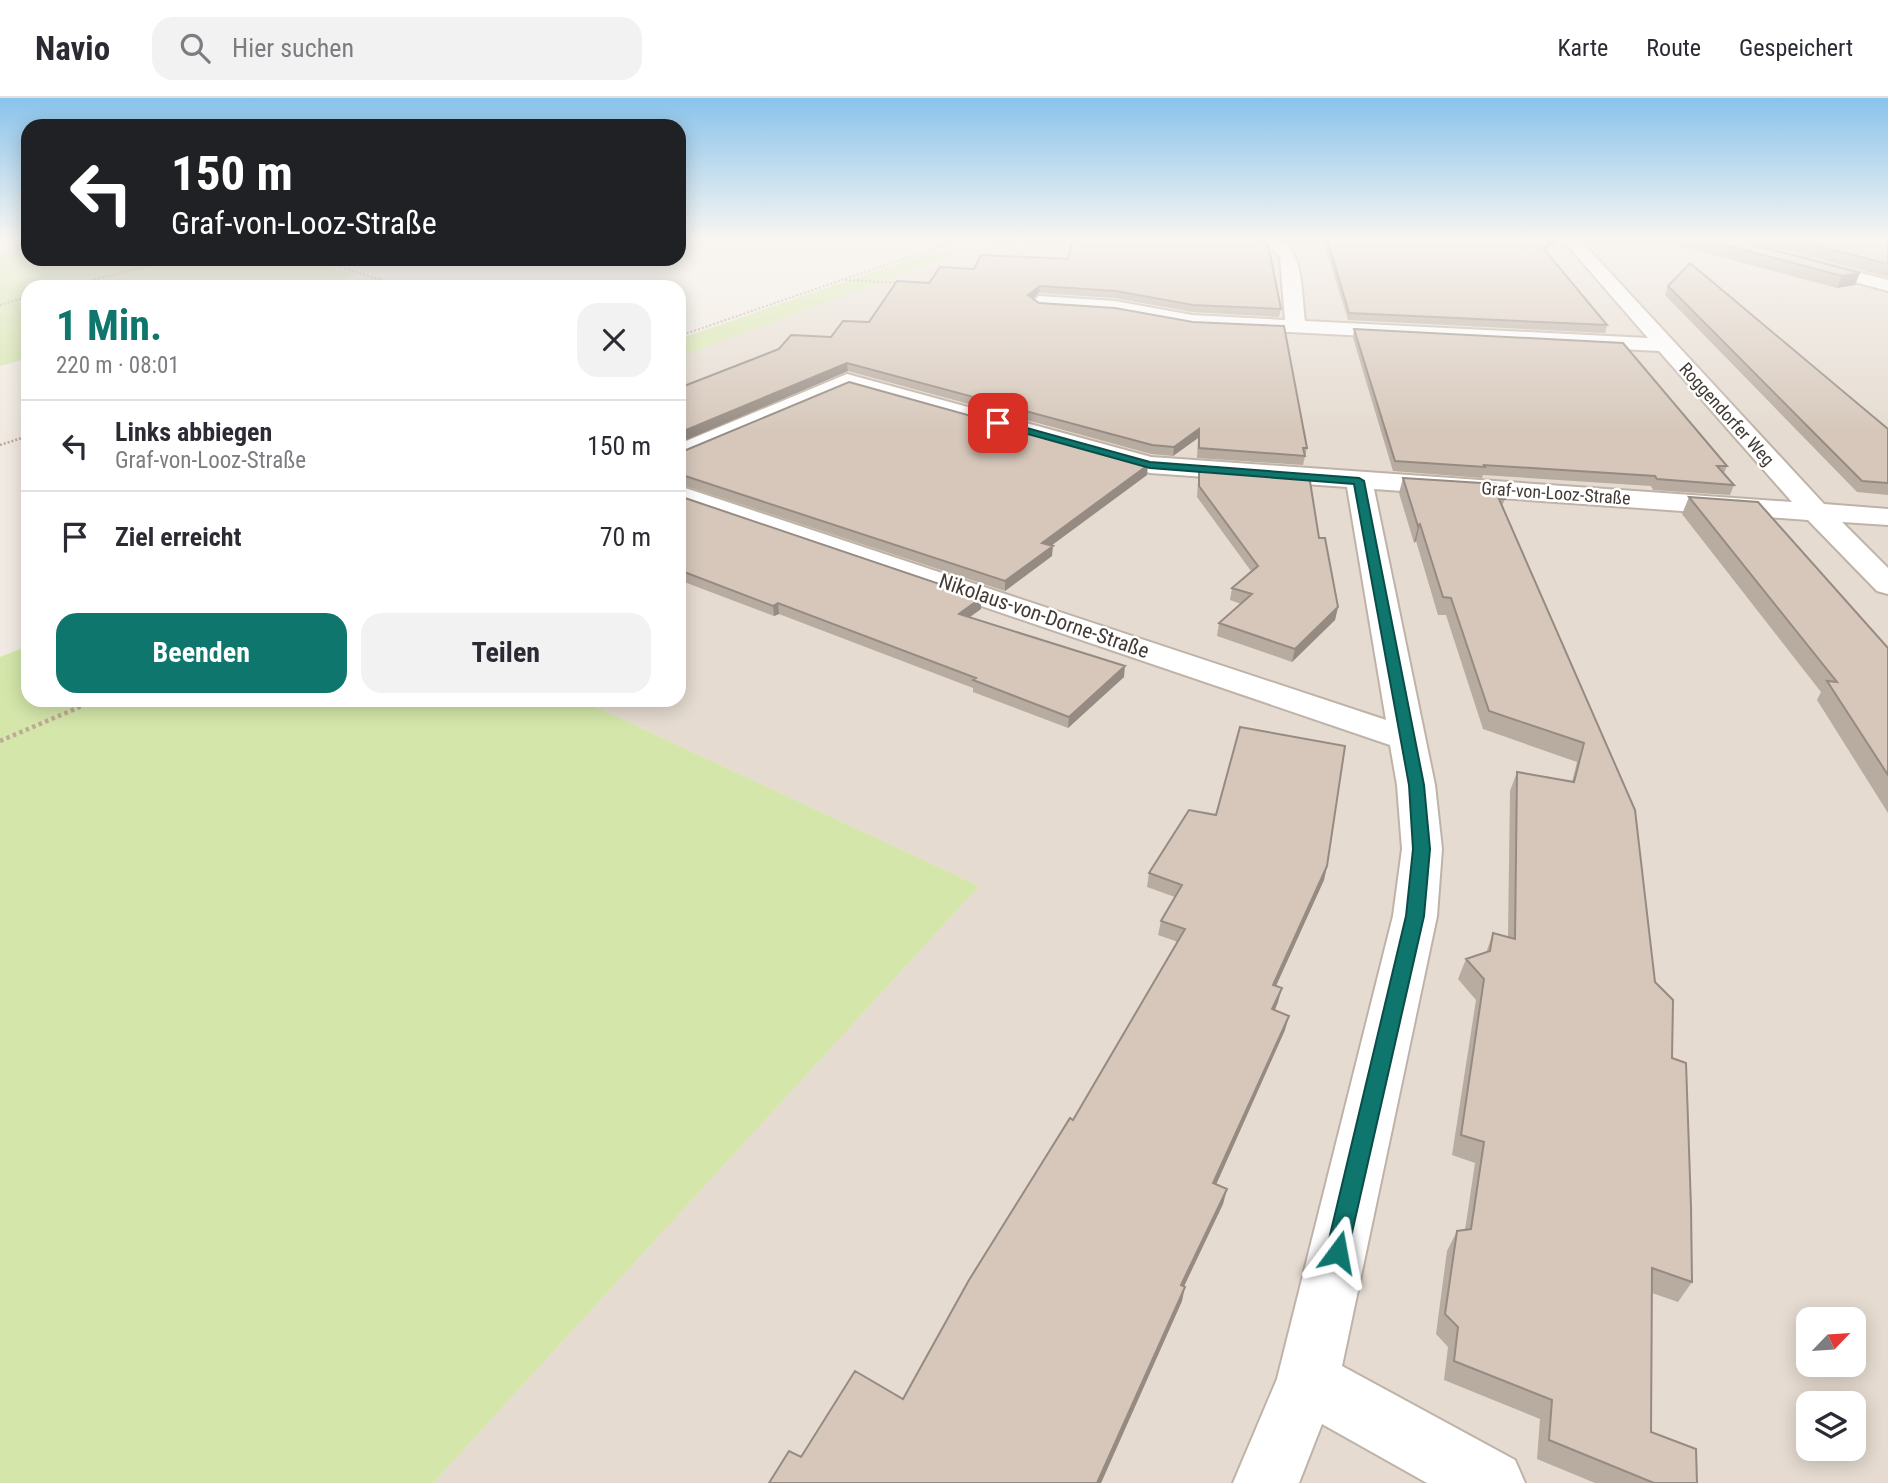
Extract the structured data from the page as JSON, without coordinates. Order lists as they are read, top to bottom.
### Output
{
  "streets": {
    "street": ["Roggendorfer Weg", "Graf-von-Looz-Straße", "Nikolaus-von-Dorne-Straße"]
  },
  "crossings": [
    ["Roggendorfer Weg", "Graf-von-Looz-Straße"]
  ],
  "north": "top right",
  "page": {
    "header": "Navio",
    "search": "Hier suchen",
    "nav": ["Karte", "Route", "Gespeichert"],
    "turn": ["150 m", "Graf-von-Looz-Straße"],
    "heading": ["1 Min.", "220 m · 08:01"],
    "list": [
      {
        "name": "Links abbiegen",
        "note": "Graf-von-Looz-Straße",
        "value": "150 m"
      },
      {
        "name": "Ziel erreicht",
        "value": "70 m"
      }
    ],
    "buttons": ["Beenden", "Teilen"]
  }
}
